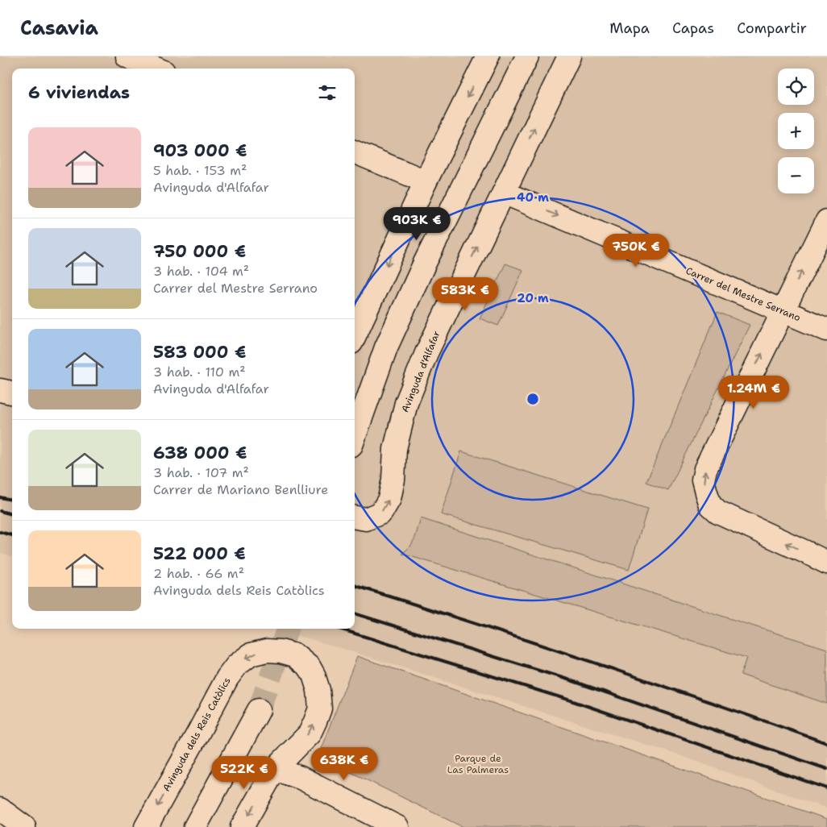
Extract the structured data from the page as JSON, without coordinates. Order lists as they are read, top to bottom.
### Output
{
  "streets": {
    "street": ["Carrer del Mestre Serrano", "Avinguda d'Alfafar", "Avinguda dels Reis Catòlics"]
  },
  "crossings": [
    ["Carrer del Mestre Serrano", "Avinguda d'Alfafar"]
  ],
  "one_way": ["Carrer del Mestre Serrano"],
  "parks": ["Parque de Las Palmeras"],
  "page": {
    "header": "Casavia",
    "nav": ["Mapa", "Capas", "Compartir"],
    "map_buttons": ["+", "−"],
    "heading": "6 viviendas",
    "list": [
      {
        "name": "903 000 €",
        "note": "5 hab. · 153 m² · Avinguda d'Alfafar"
      },
      {
        "name": "750 000 €",
        "note": "3 hab. · 104 m² · Carrer del Mestre Serrano"
      },
      {
        "name": "583 000 €",
        "note": "3 hab. · 110 m² · Avinguda d'Alfafar"
      },
      {
        "name": "638 000 €",
        "note": "3 hab. · 107 m² · Carrer de Mariano Benlliure"
      },
      {
        "name": "522 000 €",
        "note": "2 hab. · 66 m² · Avinguda dels Reis Catòlics"
      }
    ],
    "price": [
      "903K €",
      "750K €",
      "583K €",
      "1.24M €",
      "638K €",
      "522K €"
    ]
  },
  "rings": ["40 m", "20 m"]
}
